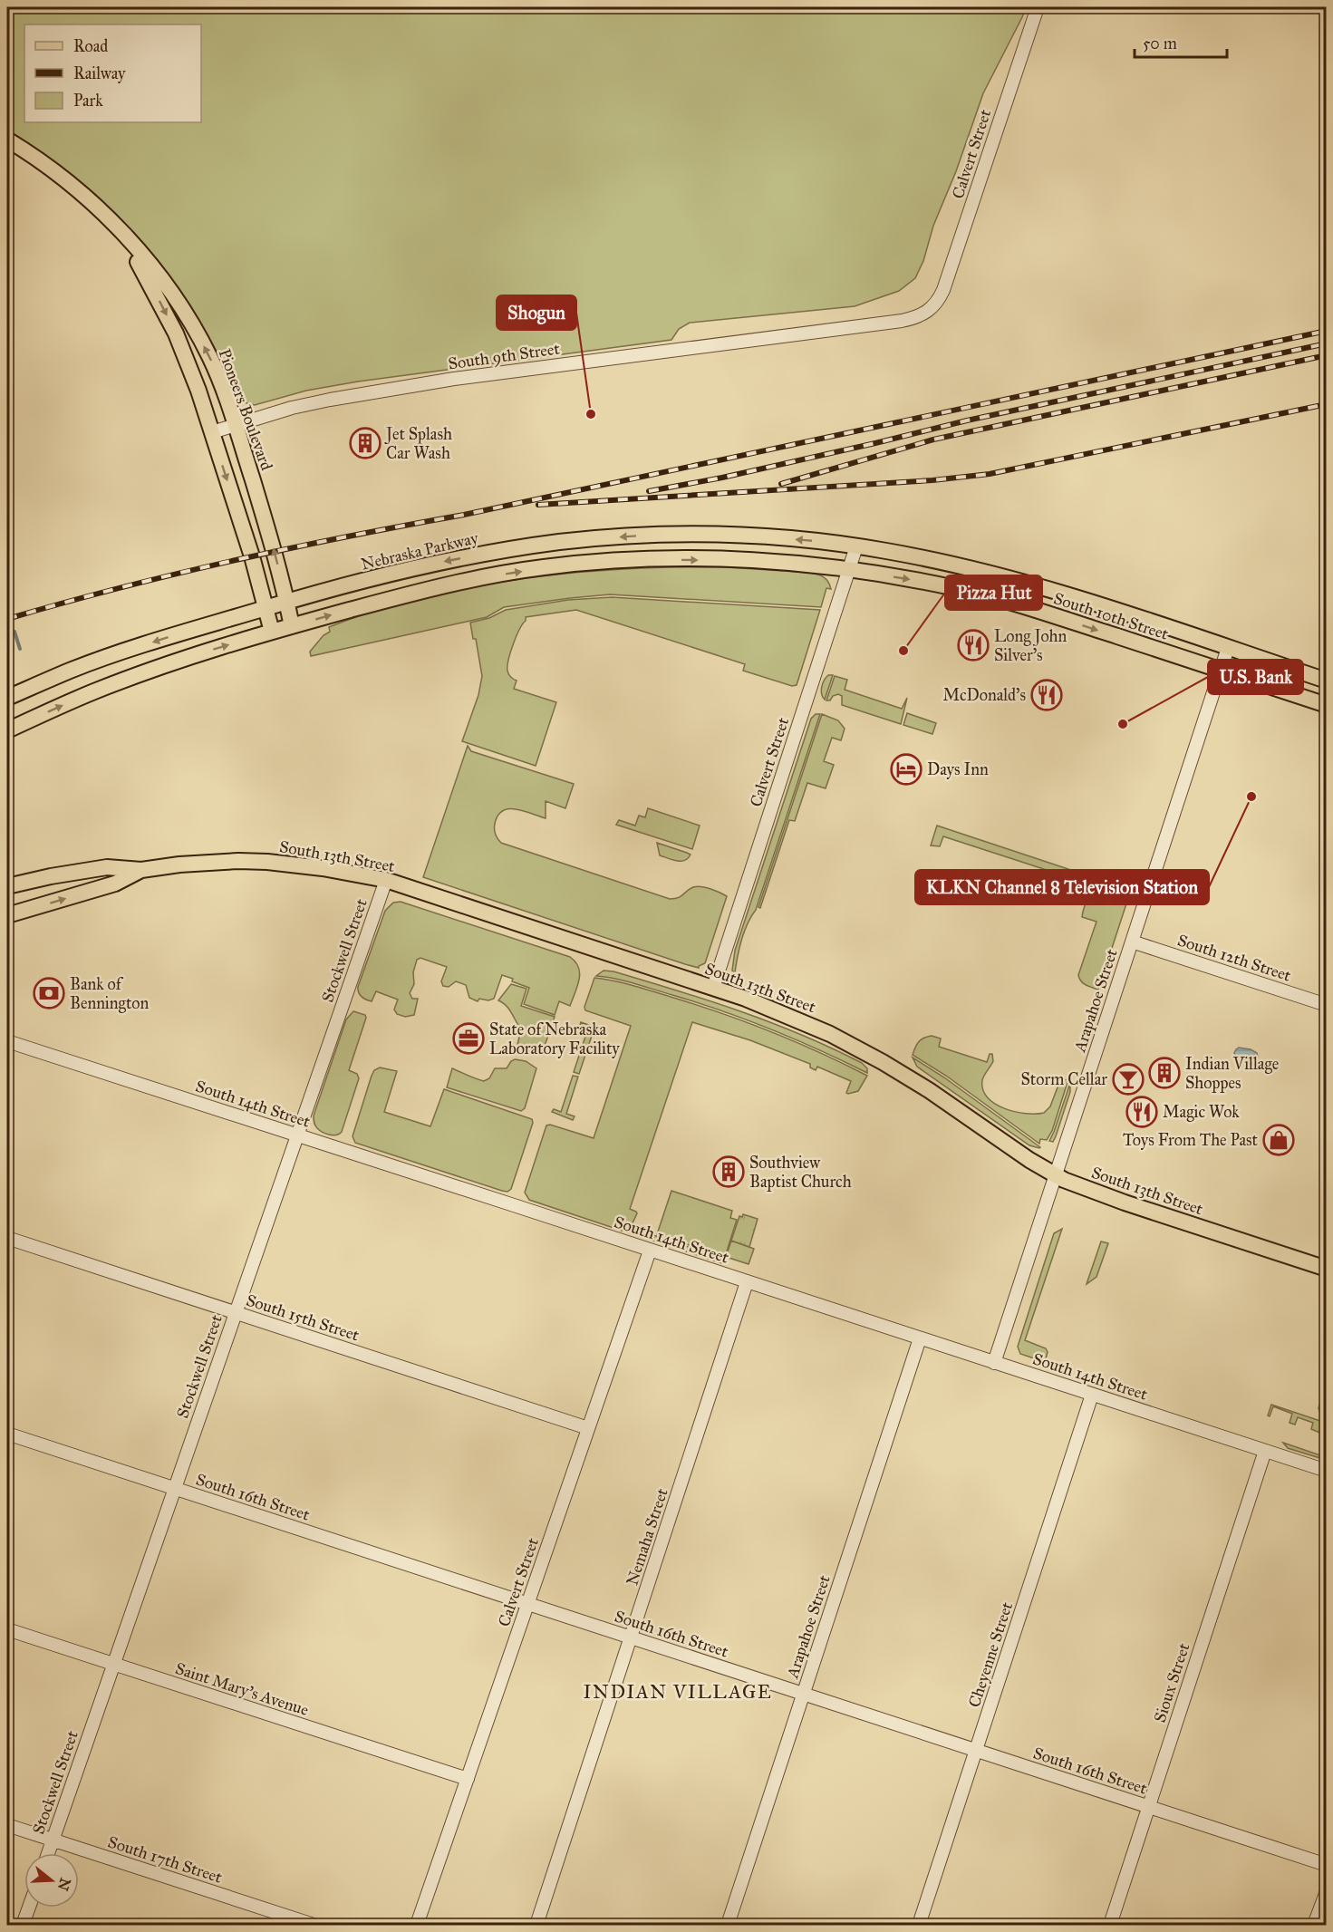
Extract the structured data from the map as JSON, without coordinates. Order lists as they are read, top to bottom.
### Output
{
  "streets": {
    "main road": [
      "Pioneers Boulevard",
      "Nebraska Parkway",
      "South 10th Street",
      "South 13th Street"
    ],
    "street": [
      "Calvert Street",
      "South 9th Street",
      "Stockwell Street",
      "South 12th Street",
      "Arapahoe Street",
      "South 14th Street",
      "South 15th Street",
      "South 16th Street",
      "Nemaha Street",
      "Cheyenne Street",
      "Sioux Street",
      "Saint Mary's Avenue",
      "South 17th Street"
    ]
  },
  "crossings": [
    ["Calvert Street", "South 9th Street"],
    ["Calvert Street", "Nebraska Parkway"],
    ["Calvert Street", "South 10th Street"],
    ["Calvert Street", "South 13th Street"],
    ["Calvert Street", "South 14th Street"],
    ["Calvert Street", "South 15th Street"],
    ["Calvert Street", "South 16th Street"],
    ["Calvert Street", "Saint Mary's Avenue"],
    ["South 9th Street", "Pioneers Boulevard"],
    ["Pioneers Boulevard", "Nebraska Parkway"],
    ["Nebraska Parkway", "South 10th Street"],
    ["South 10th Street", "Arapahoe Street"],
    ["South 13th Street", "Stockwell Street"],
    ["South 13th Street", "Arapahoe Street"],
    ["Stockwell Street", "South 14th Street"],
    ["Stockwell Street", "South 15th Street"],
    ["Stockwell Street", "South 16th Street"],
    ["Stockwell Street", "Saint Mary's Avenue"],
    ["Stockwell Street", "South 17th Street"],
    ["South 12th Street", "Arapahoe Street"],
    ["Arapahoe Street", "South 14th Street"],
    ["Arapahoe Street", "South 16th Street"],
    ["South 14th Street", "Nemaha Street"],
    ["South 14th Street", "Cheyenne Street"],
    ["South 14th Street", "Sioux Street"],
    ["South 16th Street", "Nemaha Street"],
    ["South 16th Street", "Cheyenne Street"],
    ["South 16th Street", "Sioux Street"]
  ],
  "districts": ["INDIAN VILLAGE"],
  "places": {
    "other": [
      "Shogun",
      "Pizza Hut",
      "U.S. Bank",
      "KLKN Channel 8 Television Station"
    ],
    "building": ["Jet Splash Car Wash", "Indian Village Shoppes", "Southview Baptist Church"],
    "restaurant": ["Long John Silver's", "McDonald's", "Magic Wok"],
    "hotel": ["Days Inn"],
    "bank": ["Bank of Bennington"],
    "office": ["State of Nebraska Laboratory Facility"],
    "bar": ["Storm Cellar"],
    "shop": ["Toys From The Past"]
  },
  "legend": ["Road", "Railway", "Park"],
  "scale_bar": "50 m",
  "north": "right"
}
